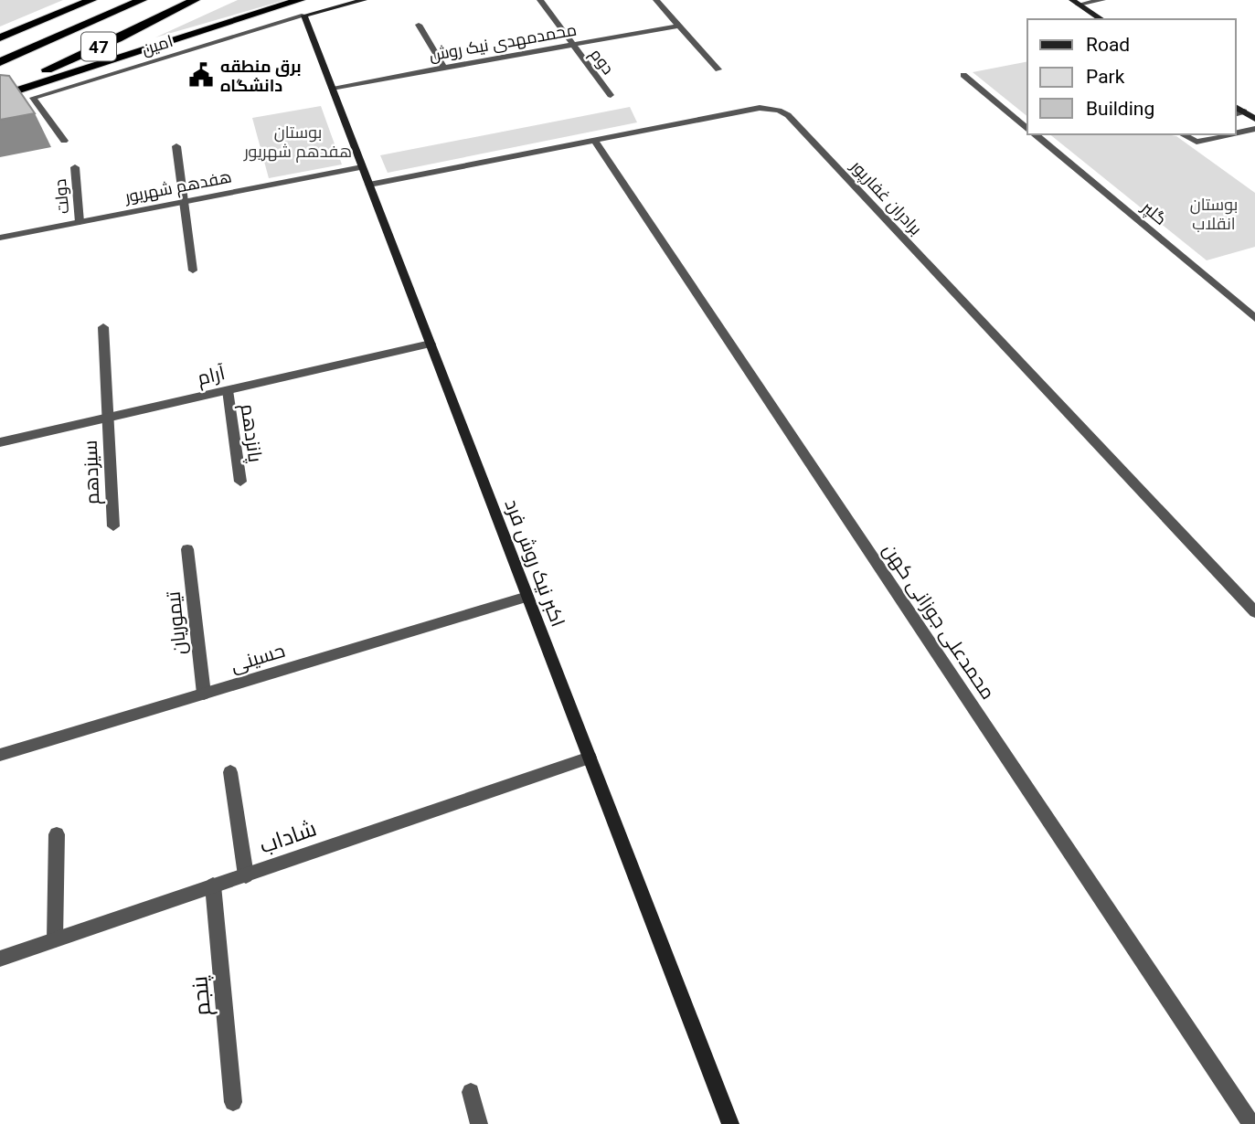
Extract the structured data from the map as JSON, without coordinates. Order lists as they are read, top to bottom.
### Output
{
  "streets": {
    "highway": ["47"],
    "street": [
      "محمدمهدی نیک روش",
      "امین",
      "دوم",
      "هفدهم شهریور",
      "دولت",
      "برادران غفارپور",
      "گلپر",
      "آرام",
      "پانزدهم",
      "سیزدهم",
      "اکبر نیک روش فرد",
      "محمدعلی جوزانی کهن",
      "تیموریان",
      "حسینی",
      "شاداب",
      "پنجم"
    ]
  },
  "crossings": [
    ["محمدمهدی نیک روش", "دوم"],
    ["محمدمهدی نیک روش", "اکبر نیک روش فرد"],
    ["امین", "اکبر نیک روش فرد"],
    ["هفدهم شهریور", "دولت"],
    ["هفدهم شهریور", "اکبر نیک روش فرد"],
    ["برادران غفارپور", "اکبر نیک روش فرد"],
    ["برادران غفارپور", "محمدعلی جوزانی کهن"],
    ["آرام", "پانزدهم"],
    ["آرام", "سیزدهم"],
    ["آرام", "اکبر نیک روش فرد"],
    ["اکبر نیک روش فرد", "حسینی"],
    ["اکبر نیک روش فرد", "شاداب"],
    ["تیموریان", "حسینی"],
    ["شاداب", "پنجم"]
  ],
  "parks": ["بوستان هفدهم شهریور", "بوستان انقلاب"],
  "places": {
    "public building": ["برق منطقه دانشگاه"]
  },
  "legend": ["Road", "Park", "Building"]
}
